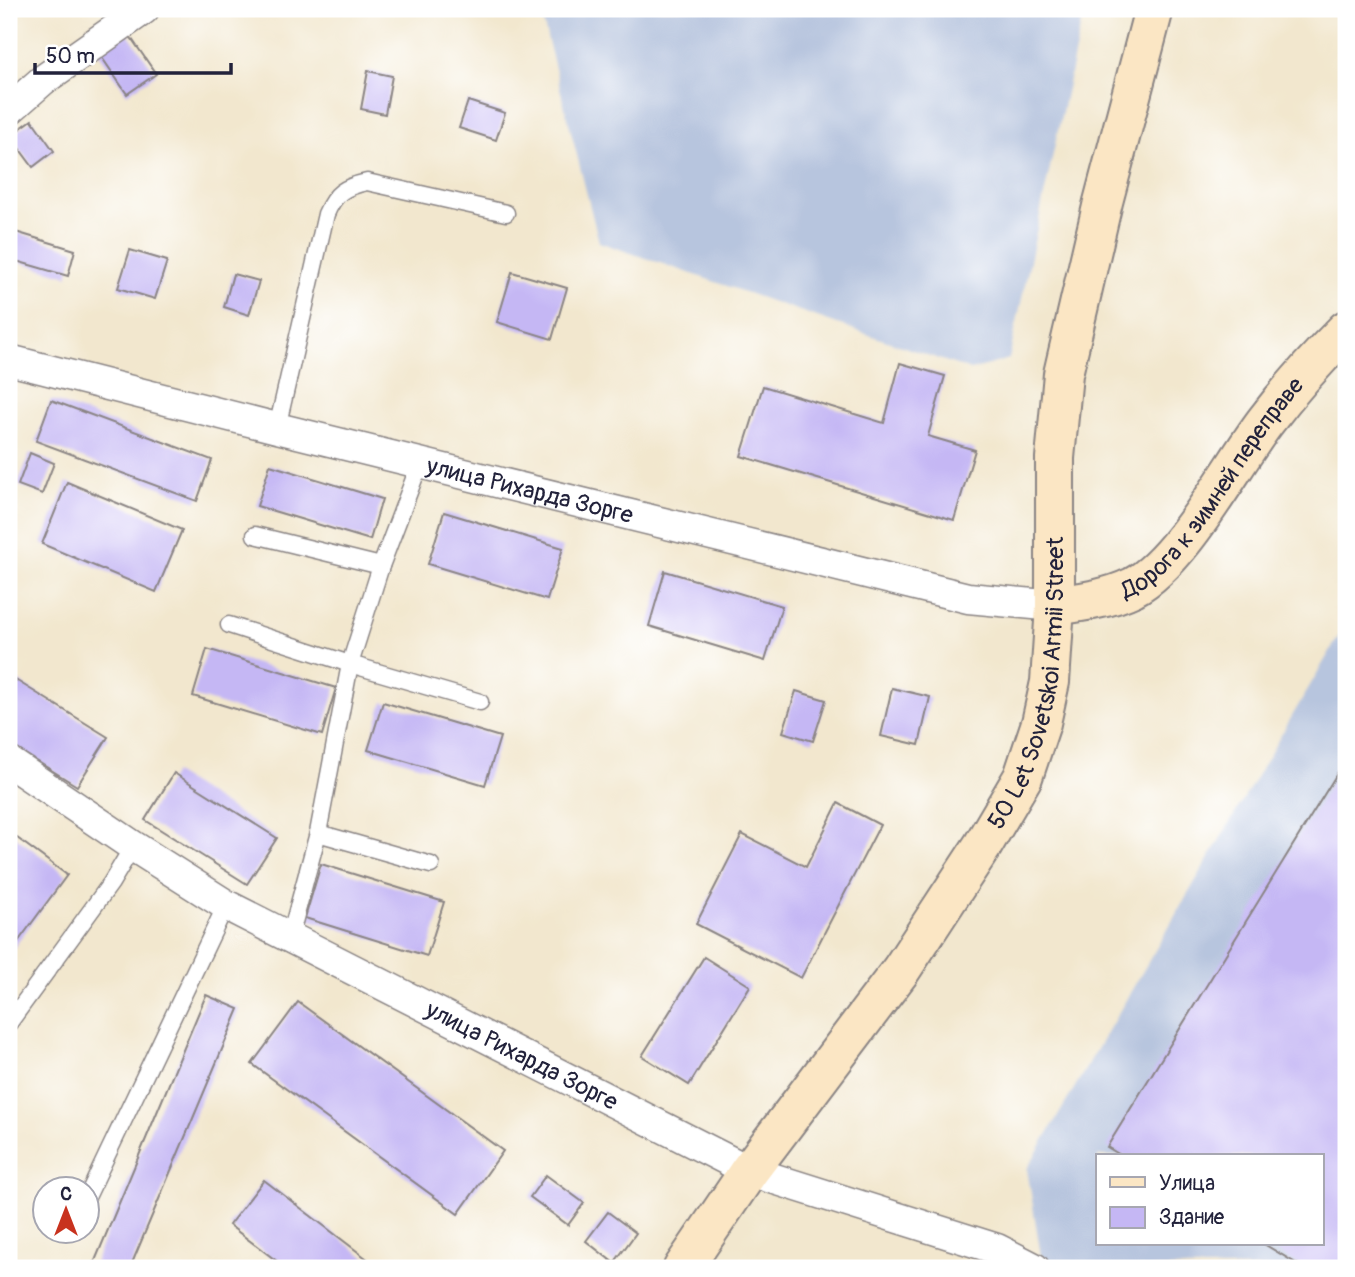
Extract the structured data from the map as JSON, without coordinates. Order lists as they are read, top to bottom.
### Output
{
  "streets": {
    "main road": ["Дорога к зимней переправе", "50 Let Sovetskoi Armii Street"],
    "street": ["улица Рихарда Зорге"]
  },
  "crossings": [
    ["Дорога к зимней переправе", "улица Рихарда Зорге"],
    ["Дорога к зимней переправе", "50 Let Sovetskoi Armii Street"],
    ["улица Рихарда Зорге", "50 Let Sovetskoi Armii Street"]
  ],
  "legend": ["Улица", "Здание"],
  "scale_bar": "50 m",
  "north": "top"
}
